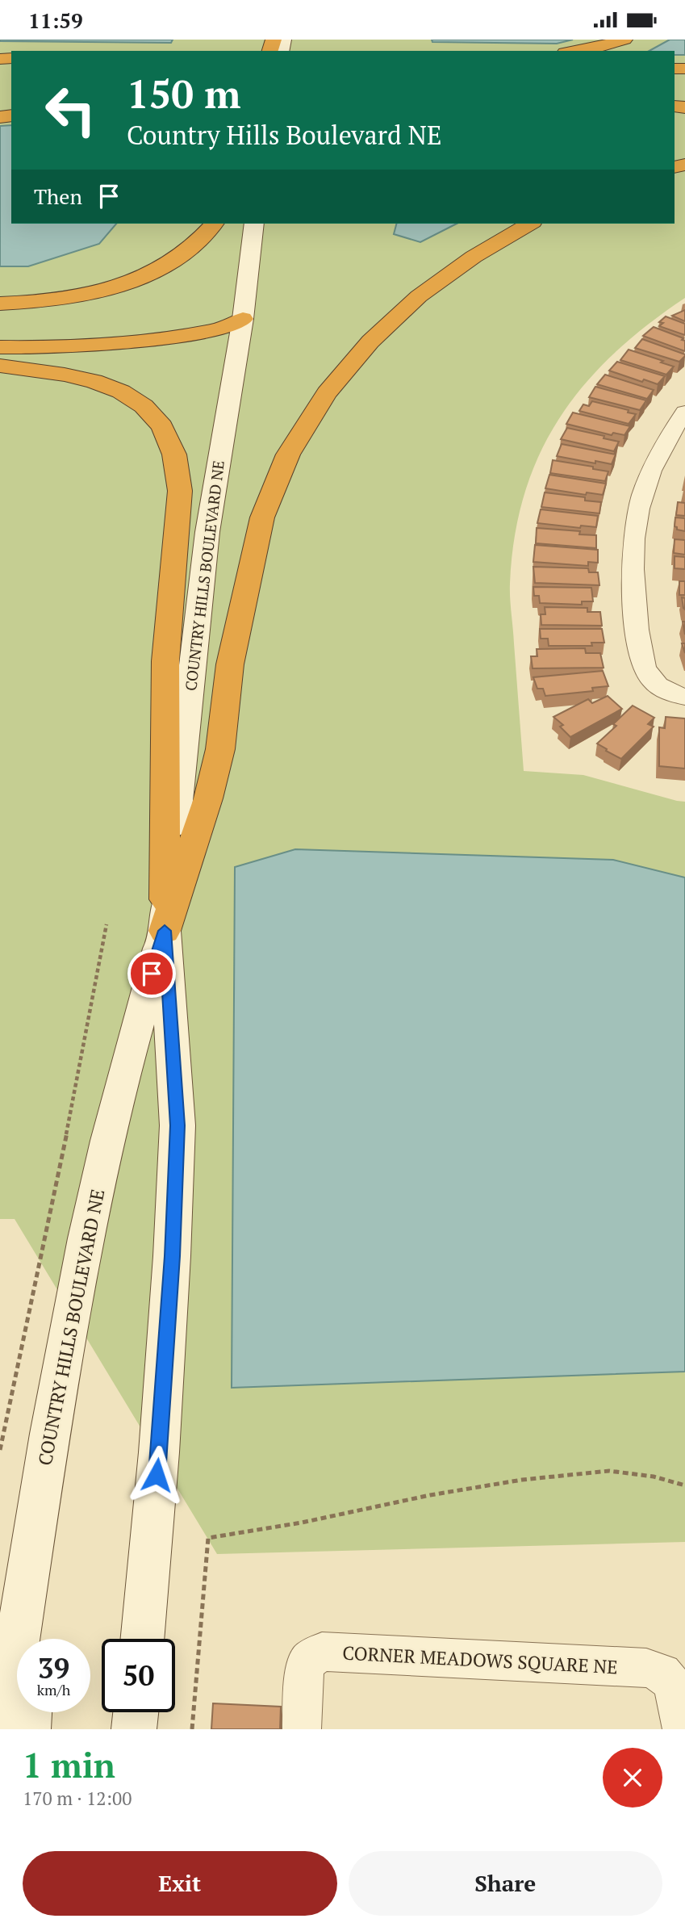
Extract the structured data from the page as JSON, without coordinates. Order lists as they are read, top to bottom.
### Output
{
  "streets": {
    "main road": ["COUNTRY HILLS BOULEVARD NE"],
    "street": ["CORNER MEADOWS SQUARE NE"]
  },
  "page": {
    "status": "11:59",
    "turn": ["150 m", "Country Hills Boulevard NE"],
    "then": "Then",
    "speed": "39 km/h",
    "limit": "50",
    "heading": ["1 min", "170 m · 12:00"],
    "buttons": ["Exit", "Share"]
  }
}
